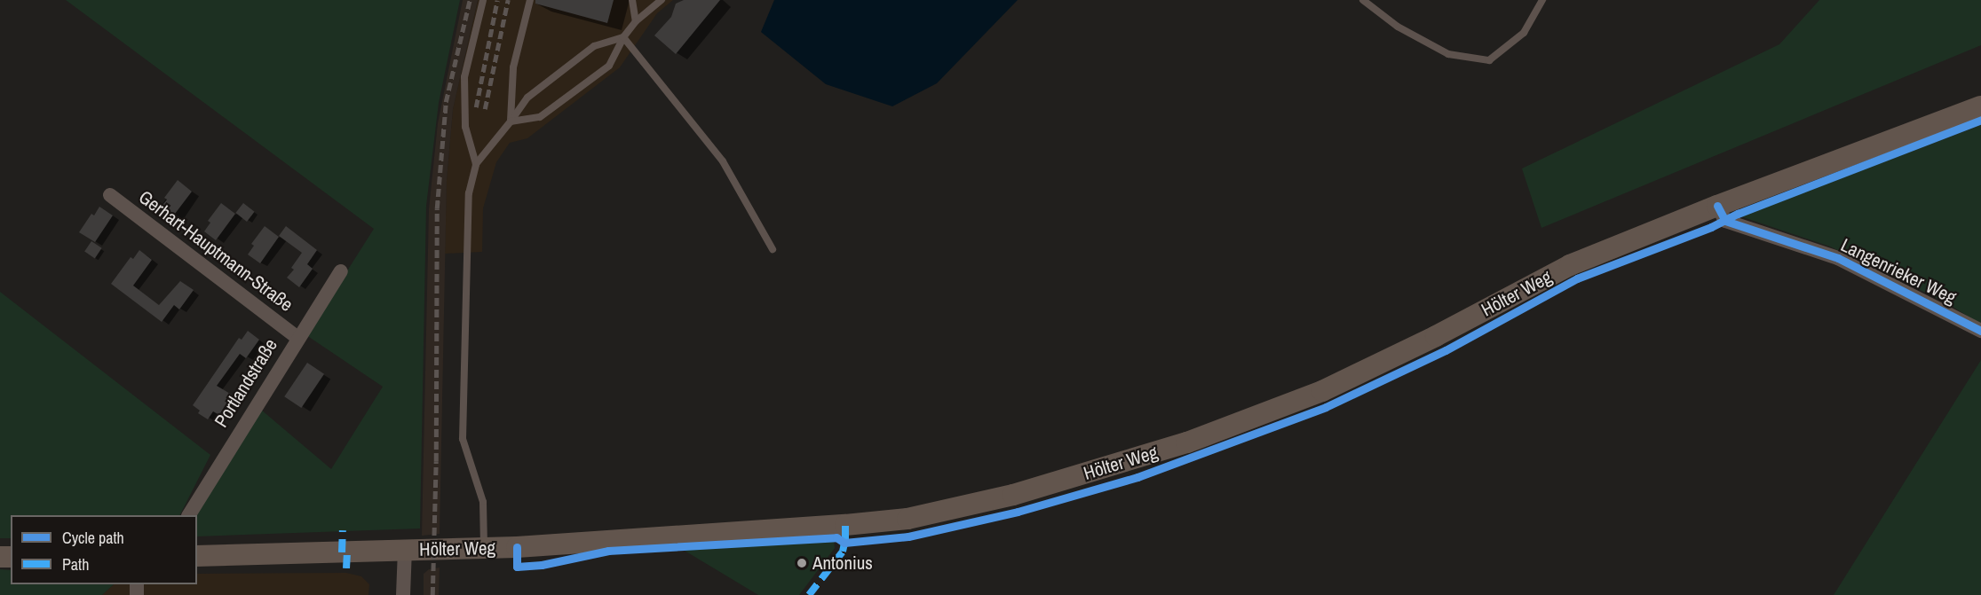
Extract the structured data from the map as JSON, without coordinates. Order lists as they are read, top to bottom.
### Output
{
  "streets": {
    "main road": ["Hölter Weg"],
    "street": ["Gerhart-Hauptmann-Straße", "Langenrieker Weg", "Portlandstraße"]
  },
  "crossings": [
    ["Gerhart-Hauptmann-Straße", "Portlandstraße"],
    ["Langenrieker Weg", "Hölter Weg"]
  ],
  "places": ["Antonius"],
  "legend": ["Cycle path", "Path"]
}
